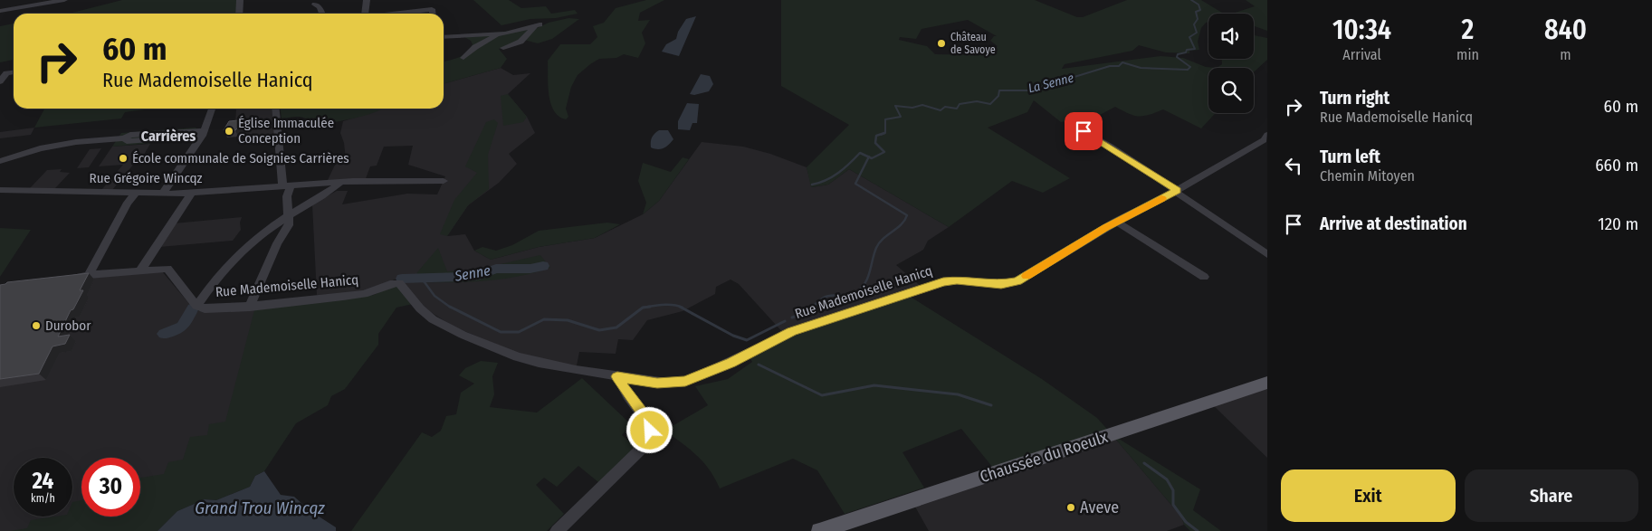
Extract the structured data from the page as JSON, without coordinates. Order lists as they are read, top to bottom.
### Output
{
  "streets": {
    "main road": ["Chaussée du Roeulx"],
    "street": ["Rue Grégoire Wincqz", "Rue Mademoiselle Hanicq"]
  },
  "districts": ["Carrières"],
  "water": ["La Senne", "Senne", "Grand Trou Wincqz"],
  "places": [
    "Château de Savoye",
    "Église Immaculée Conception",
    "École communale de Soignies Carrières",
    "Durobor",
    "Aveve"
  ],
  "page": {
    "eta": [
      "10:34",
      "Arrival",
      "2",
      "min",
      "840",
      "m"
    ],
    "turn": ["60 m", "Rue Mademoiselle Hanicq"],
    "list": [
      {
        "name": "Turn right",
        "note": "Rue Mademoiselle Hanicq",
        "value": "60 m"
      },
      {
        "name": "Turn left",
        "note": "Chemin Mitoyen",
        "value": "660 m"
      },
      {
        "name": "Arrive at destination",
        "value": "120 m"
      }
    ],
    "speed": "24 km/h",
    "limit": "30",
    "buttons": ["Exit", "Share"]
  }
}
